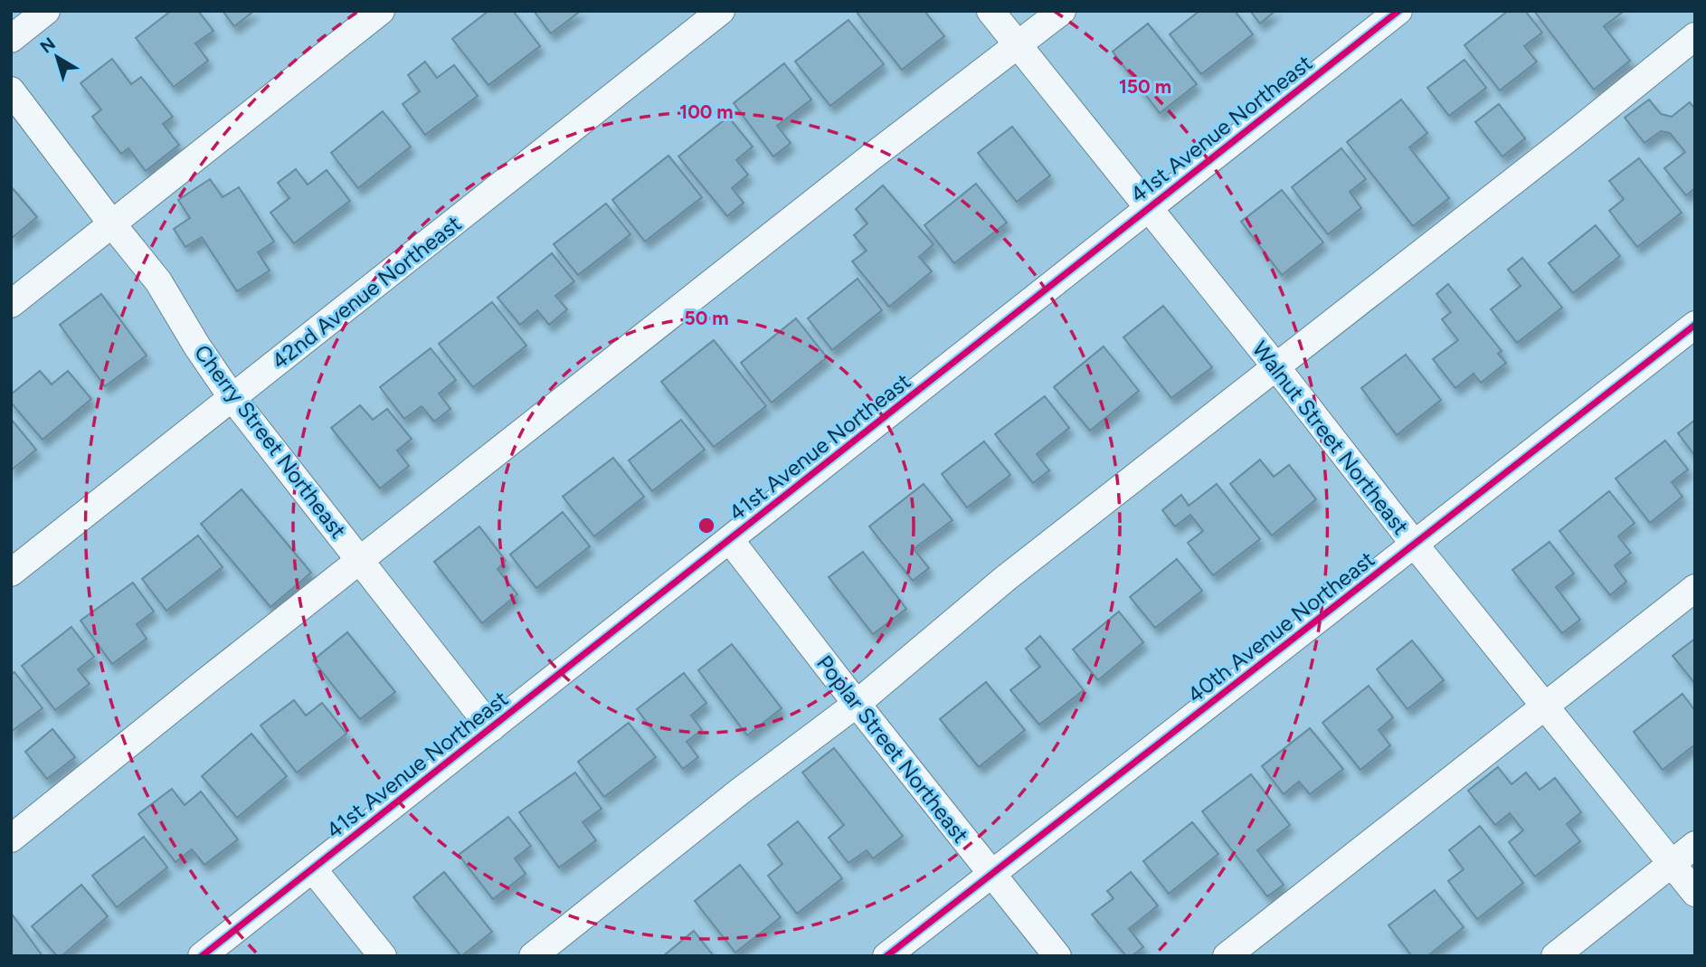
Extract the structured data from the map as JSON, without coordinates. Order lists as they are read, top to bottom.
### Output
{
  "streets": {
    "street": [
      "41st Avenue Northeast",
      "42nd Avenue Northeast",
      "Walnut Street Northeast",
      "Cherry Street Northeast",
      "40th Avenue Northeast",
      "Poplar Street Northeast"
    ]
  },
  "crossings": [
    ["41st Avenue Northeast", "Walnut Street Northeast"],
    ["41st Avenue Northeast", "Cherry Street Northeast"],
    ["41st Avenue Northeast", "Poplar Street Northeast"],
    ["42nd Avenue Northeast", "Cherry Street Northeast"],
    ["Walnut Street Northeast", "40th Avenue Northeast"],
    ["40th Avenue Northeast", "Poplar Street Northeast"]
  ],
  "north": "top left",
  "rings": ["150 m", "100 m", "50 m"]
}
